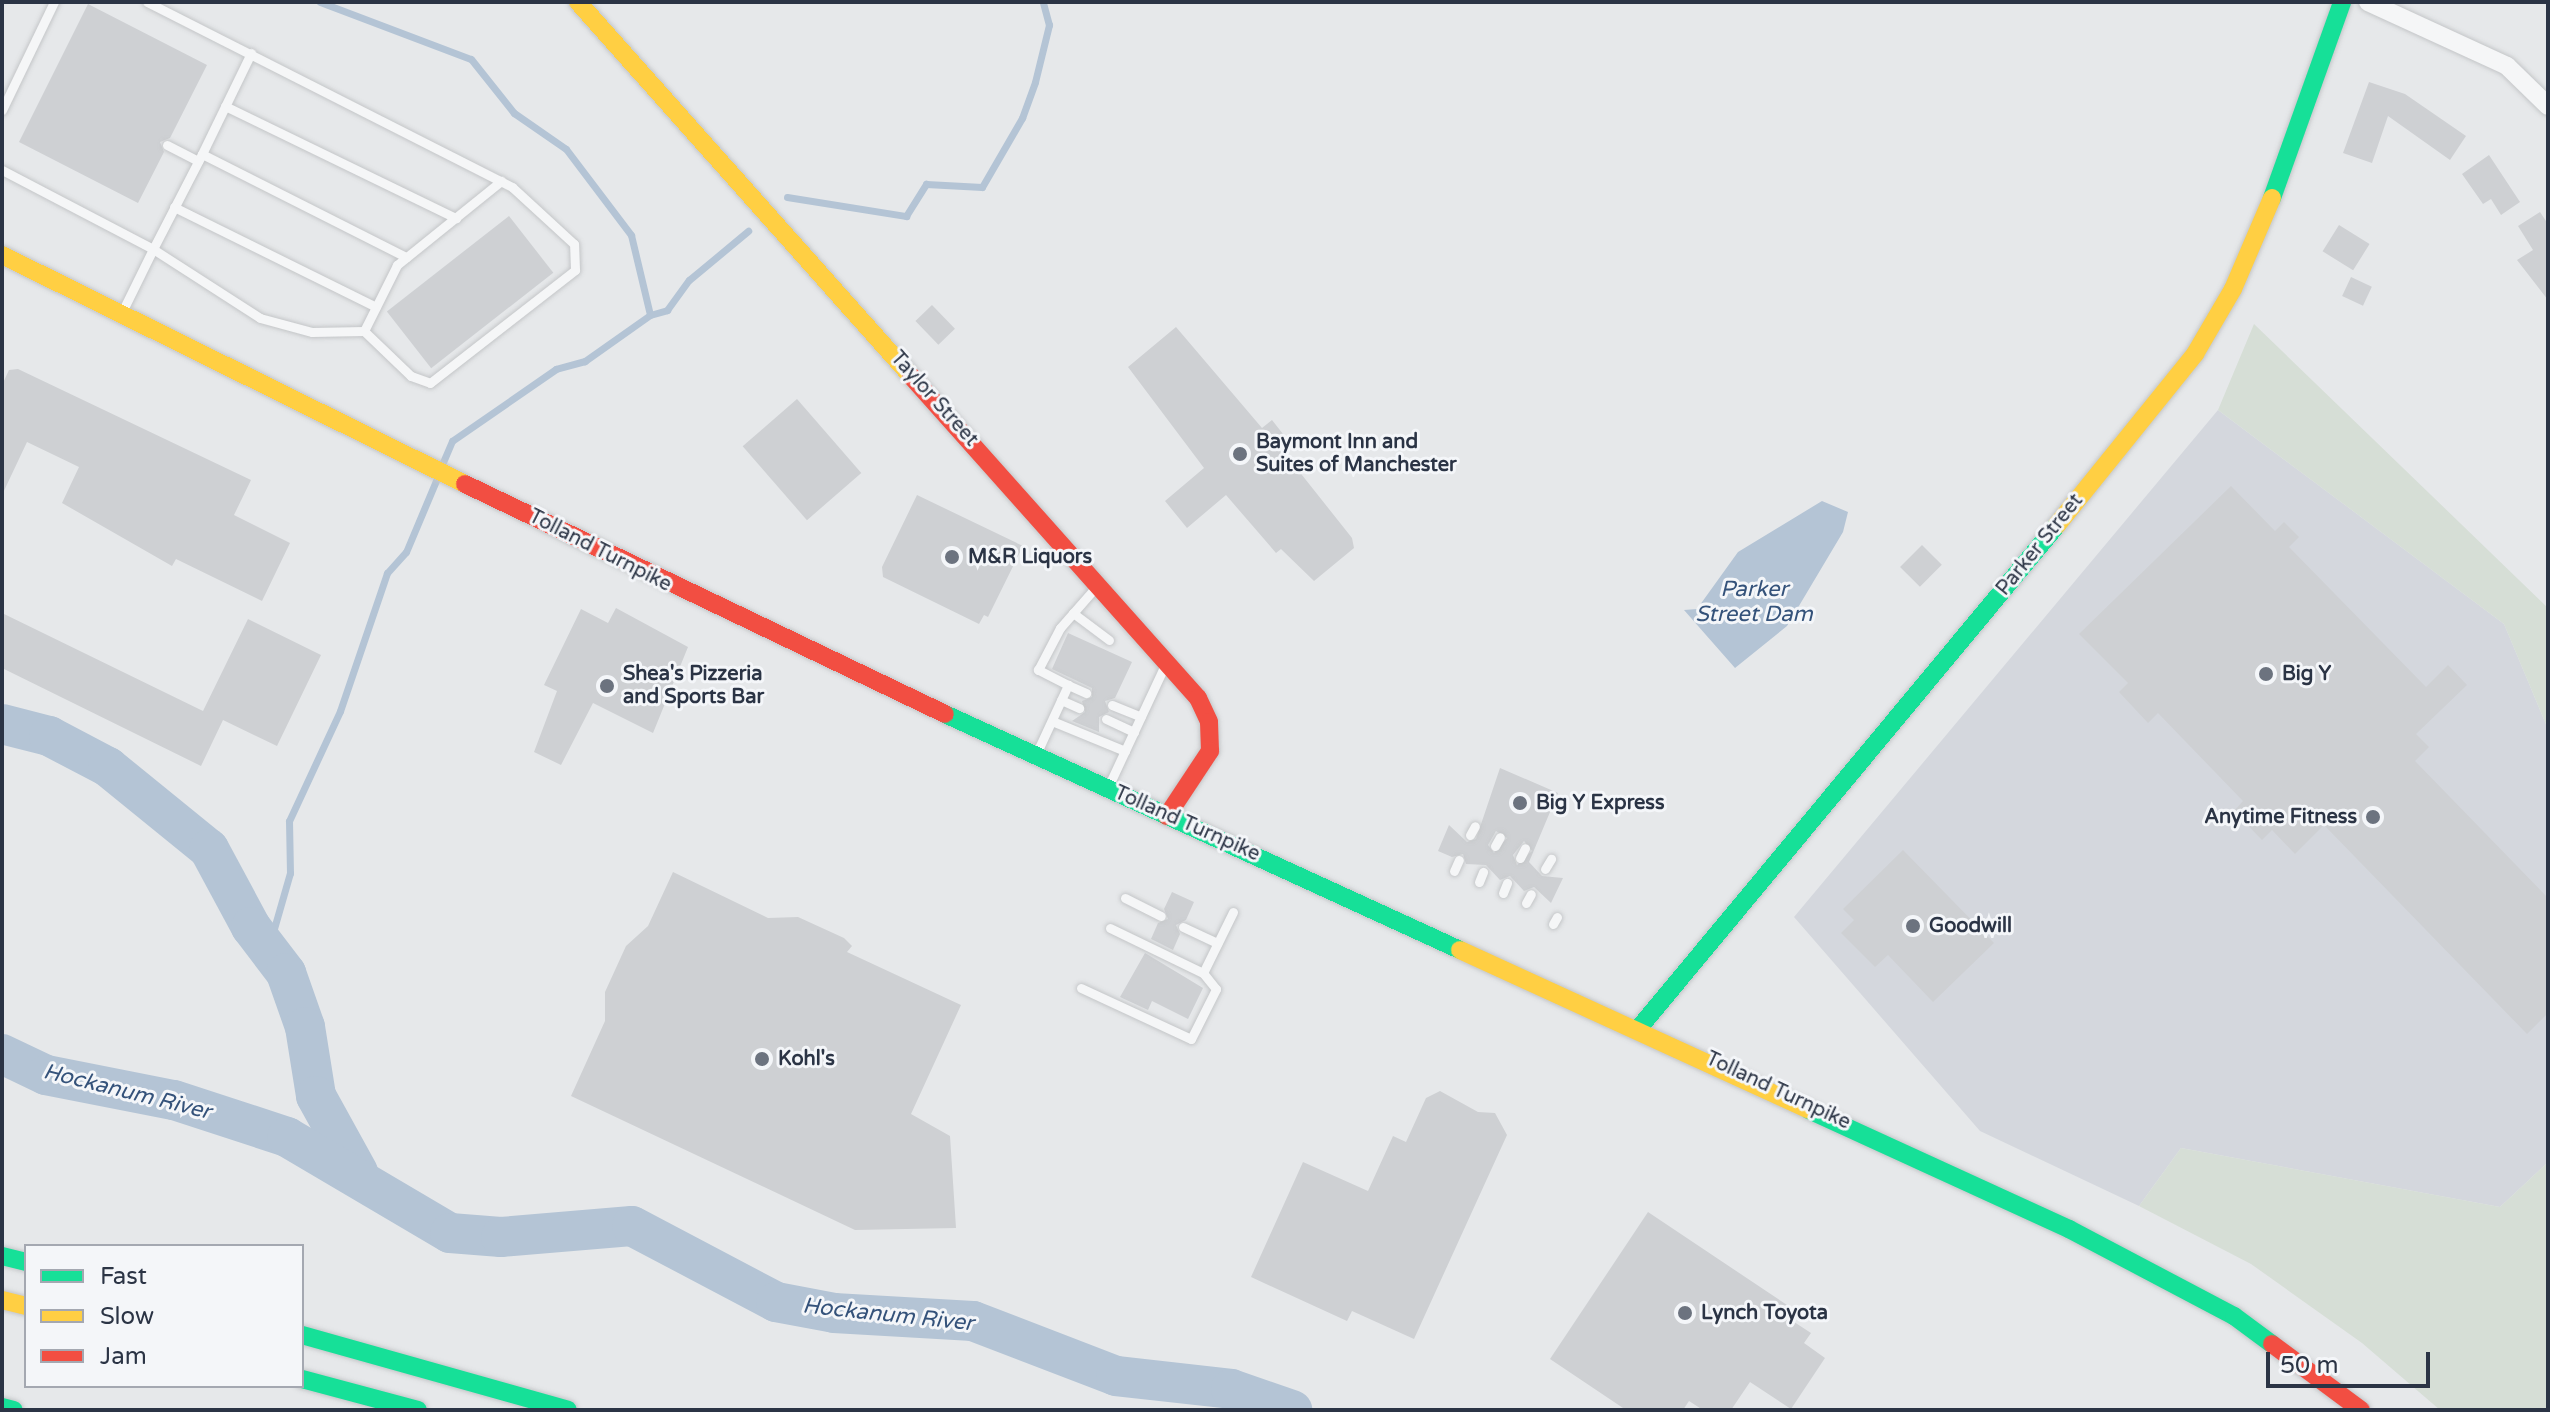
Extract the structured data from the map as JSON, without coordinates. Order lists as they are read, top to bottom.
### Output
{
  "streets": {
    "main road": ["Taylor Street", "Parker Street", "Tolland Turnpike"]
  },
  "crossings": [
    ["Taylor Street", "Tolland Turnpike"],
    ["Parker Street", "Tolland Turnpike"]
  ],
  "water": ["Parker Street Dam", "Hockanum River"],
  "places": [
    "Baymont Inn and Suites of Manchester",
    "M&R Liquors",
    "Big Y",
    "Shea's Pizzeria and Sports Bar",
    "Big Y Express",
    "Anytime Fitness",
    "Goodwill",
    "Kohl's",
    "Lynch Toyota"
  ],
  "legend": ["Fast", "Slow", "Jam"],
  "scale_bar": "50 m"
}
